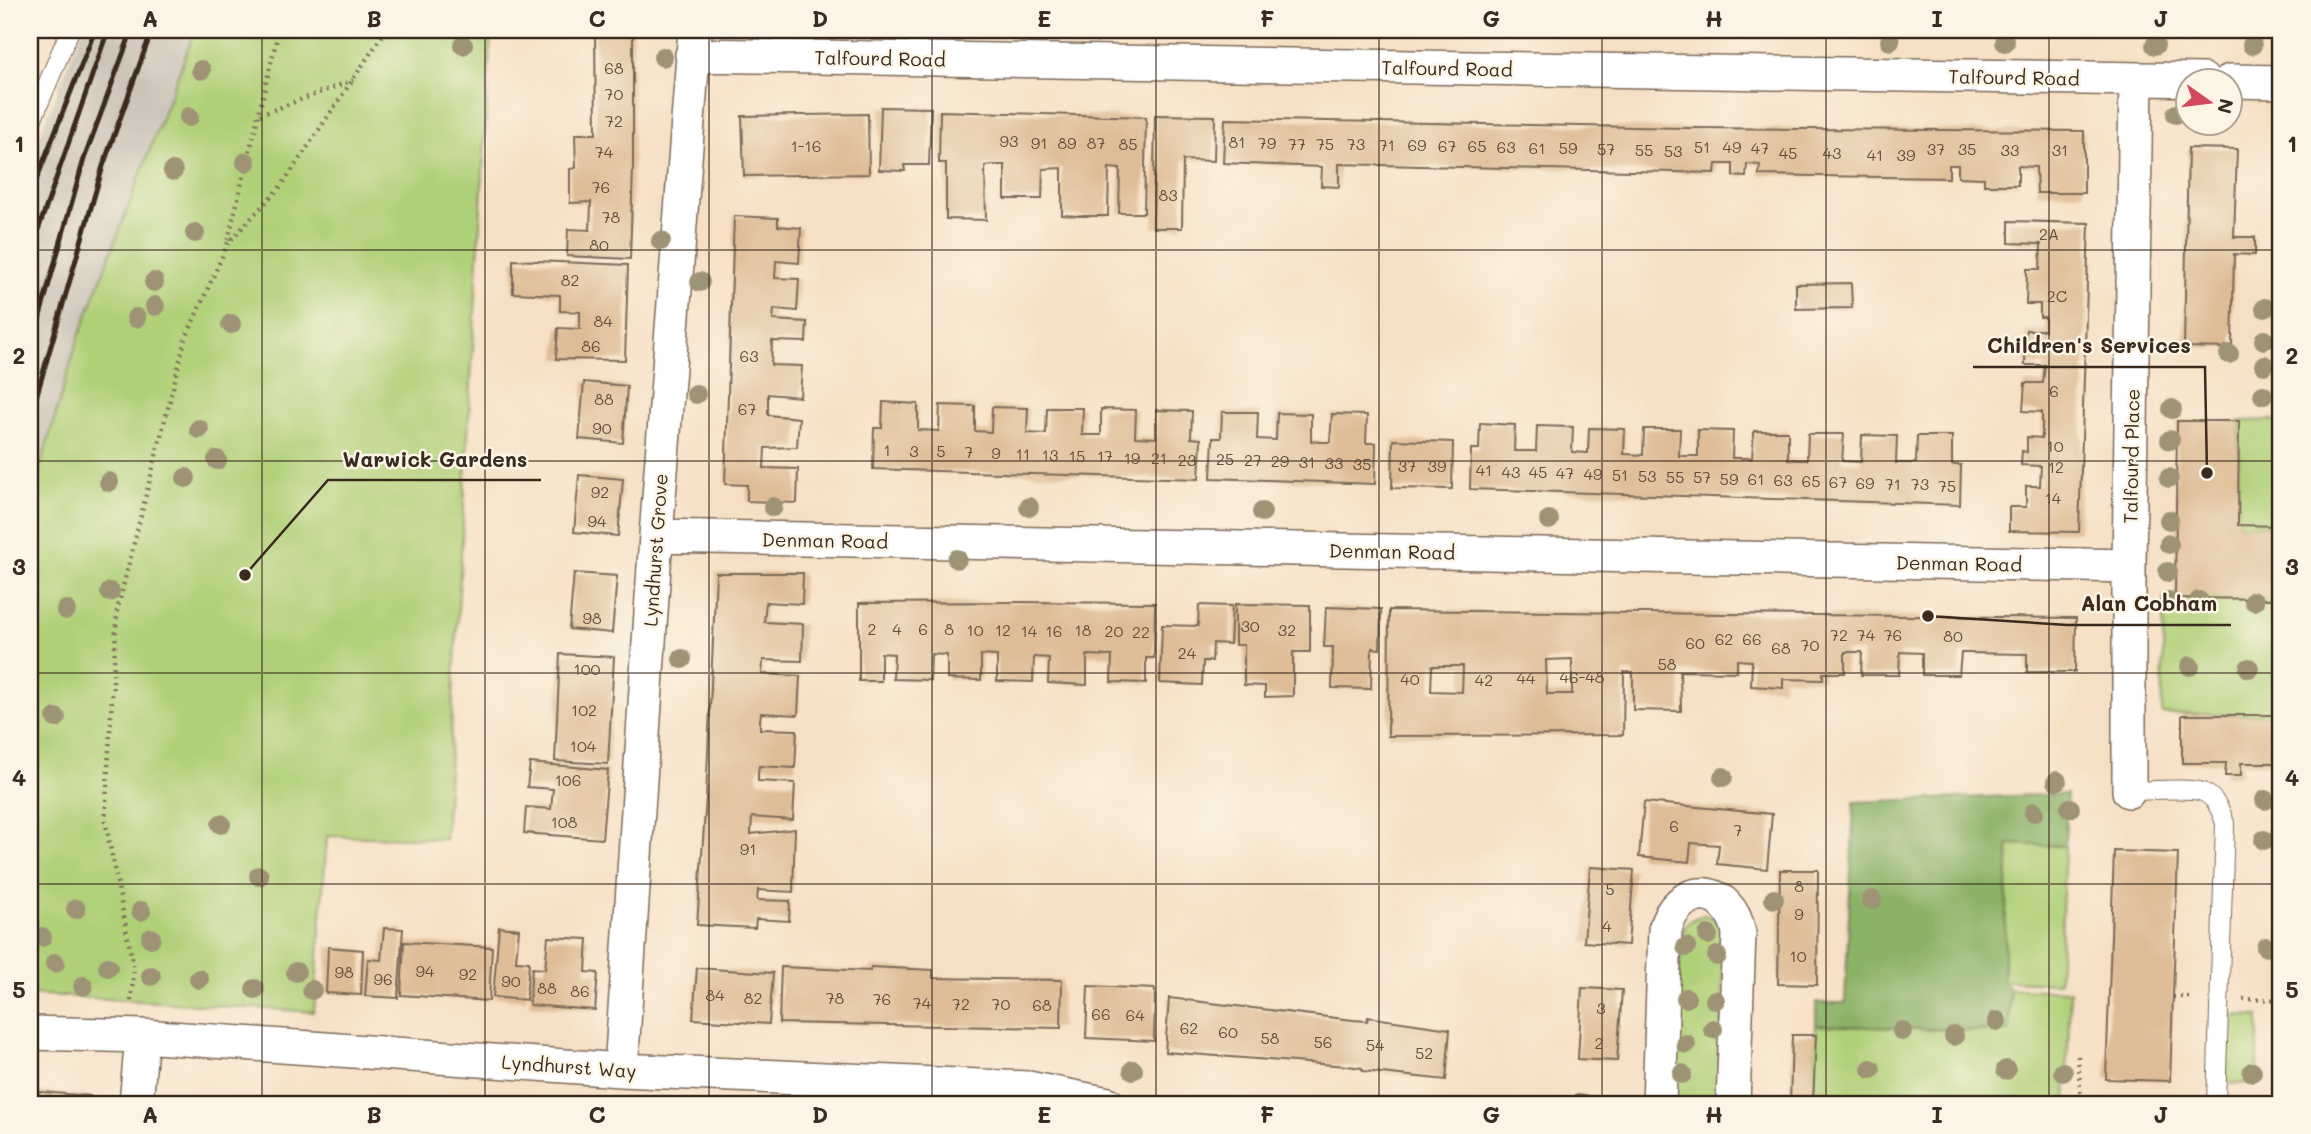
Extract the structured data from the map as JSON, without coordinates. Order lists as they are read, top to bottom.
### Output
{
  "streets": {
    "street": [
      "Talfourd Road",
      "Talfourd Place",
      "Denman Road",
      "Lyndhurst Grove",
      "Lyndhurst Way"
    ]
  },
  "crossings": [
    ["Talfourd Road", "Talfourd Place"],
    ["Talfourd Road", "Lyndhurst Grove"],
    ["Talfourd Place", "Denman Road"],
    ["Denman Road", "Lyndhurst Grove"],
    ["Lyndhurst Grove", "Lyndhurst Way"]
  ],
  "places": ["Children's Services", "Warwick Gardens", "Alan Cobham"],
  "house_numbers": [
    "68",
    "70",
    "72",
    "93",
    "81",
    "91",
    "89",
    "87",
    "79",
    "85",
    "77",
    "75",
    "73",
    "71",
    "69",
    "1-16",
    "67",
    "65",
    "63",
    "51",
    "49",
    "61",
    "59",
    "47",
    "57",
    "37",
    "35",
    "55",
    "33",
    "31",
    "53",
    "74",
    "45",
    "43",
    "41",
    "39",
    "76",
    "83",
    "78",
    "2A",
    "80",
    "82",
    "2C",
    "84",
    "86",
    "63",
    "6",
    "88",
    "67",
    "90",
    "10",
    "1",
    "3",
    "5",
    "7",
    "9",
    "11",
    "13",
    "15",
    "17",
    "19",
    "21",
    "25",
    "23",
    "27",
    "29",
    "31",
    "33",
    "35",
    "37",
    "39",
    "12",
    "41",
    "43",
    "45",
    "47",
    "49",
    "51",
    "53",
    "55",
    "57",
    "59",
    "61",
    "63",
    "65",
    "67",
    "69",
    "71",
    "73",
    "75",
    "92",
    "14",
    "94",
    "98",
    "30",
    "2",
    "4",
    "6",
    "8",
    "10",
    "12",
    "18",
    "32",
    "14",
    "16",
    "20",
    "22",
    "72",
    "74",
    "76",
    "80",
    "62",
    "66",
    "60",
    "70",
    "68",
    "24",
    "58",
    "100",
    "46-48",
    "44",
    "40",
    "42",
    "102",
    "104",
    "106",
    "108",
    "6",
    "7",
    "91",
    "8",
    "5",
    "9",
    "4",
    "10",
    "94",
    "98",
    "92",
    "96",
    "90",
    "88",
    "86",
    "84",
    "82",
    "78",
    "76",
    "74",
    "72",
    "70",
    "68",
    "3",
    "66",
    "64",
    "62",
    "60",
    "58",
    "56",
    "2",
    "54",
    "52"
  ],
  "north": "right",
  "grid": {
    "columns": [
      "A",
      "B",
      "C",
      "D",
      "E",
      "F",
      "G",
      "H",
      "I",
      "J"
    ],
    "rows": [
      "1",
      "2",
      "3",
      "4",
      "5"
    ]
  }
}
